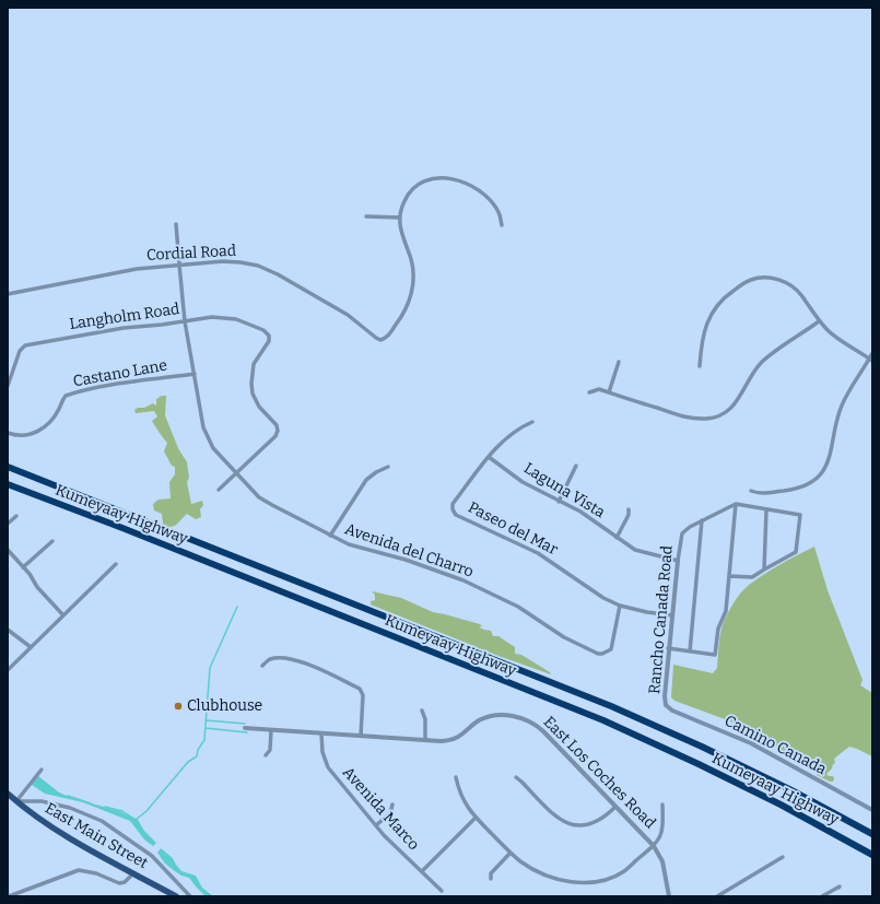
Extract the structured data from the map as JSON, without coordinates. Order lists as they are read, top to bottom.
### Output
{
  "streets": {
    "highway": ["Kumeyaay Highway"],
    "main road": ["East Main Street"],
    "street": [
      "Cordial Road",
      "Langholm Road",
      "Castano Lane",
      "Laguna Vista",
      "Paseo del Mar",
      "Avenida del Charro",
      "Rancho Canada Road",
      "Camino Canada",
      "East Los Coches Road",
      "Avenida Marco"
    ]
  },
  "crossings": [
    ["Cordial Road", "Avenida del Charro"],
    ["Langholm Road", "Avenida del Charro"],
    ["Castano Lane", "Avenida del Charro"],
    ["Laguna Vista", "Paseo del Mar"],
    ["Laguna Vista", "Rancho Canada Road"],
    ["Paseo del Mar", "Avenida del Charro"],
    ["Paseo del Mar", "Rancho Canada Road"],
    ["Rancho Canada Road", "Camino Canada"],
    ["East Los Coches Road", "Avenida Marco"]
  ],
  "places": ["Clubhouse"]
}
